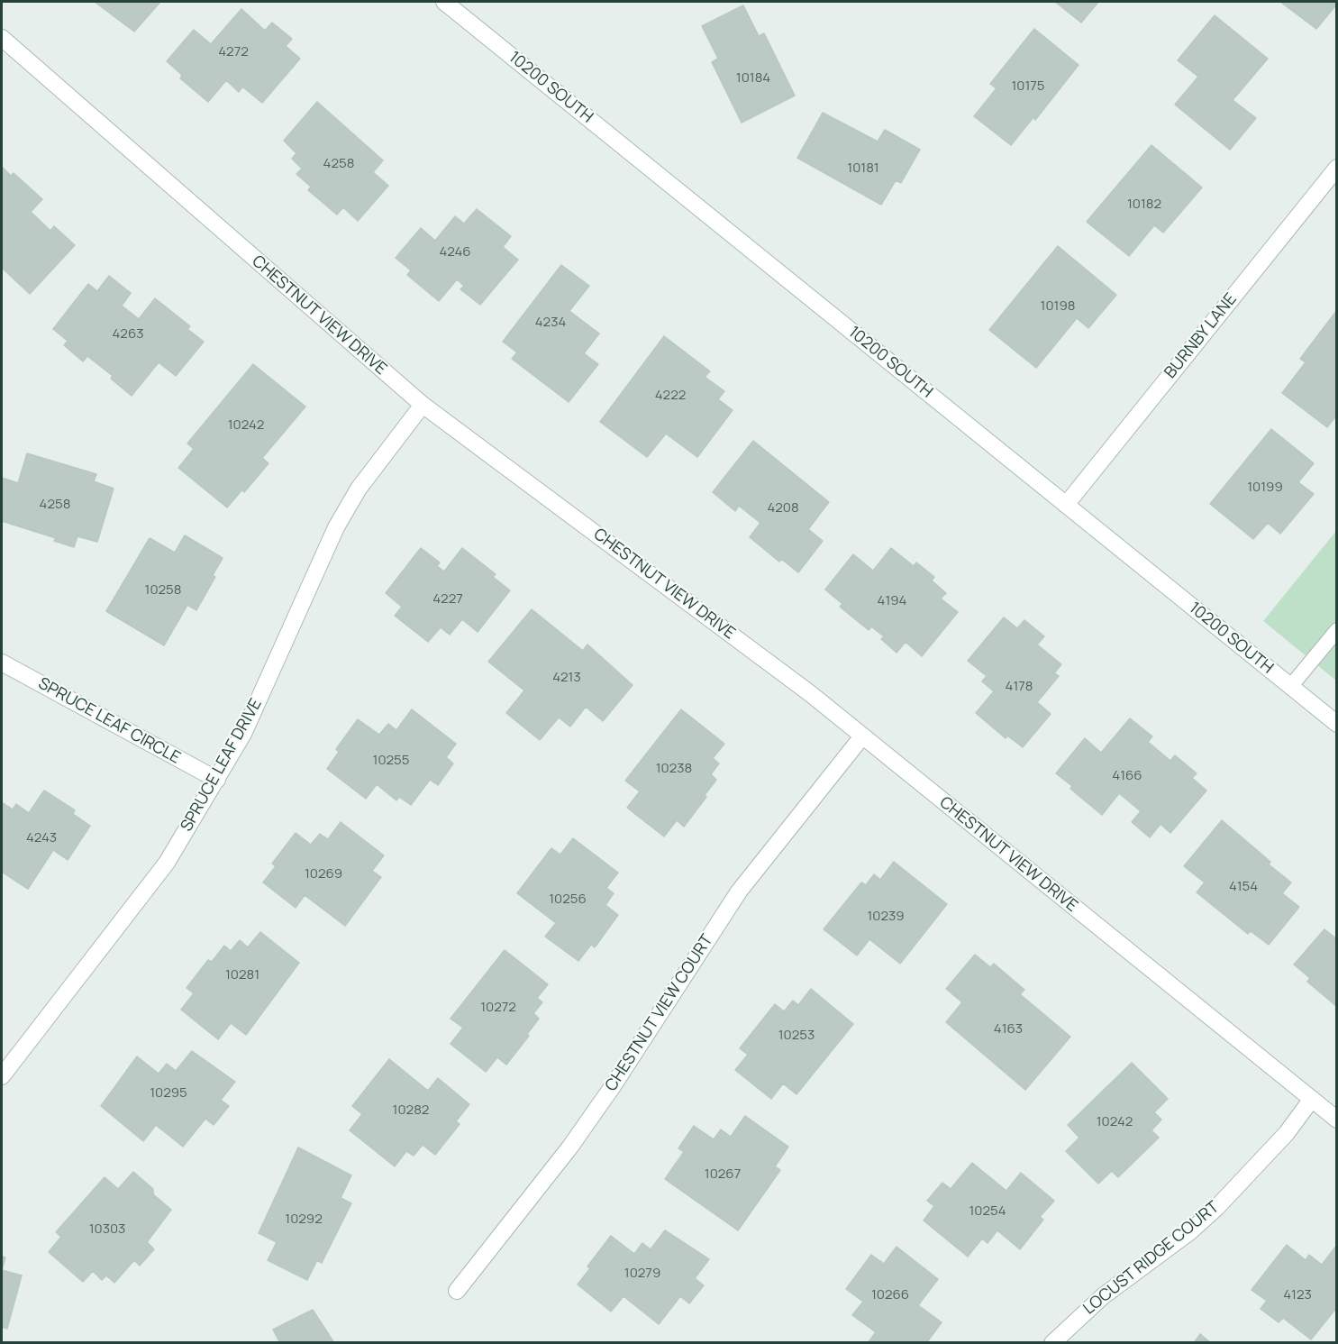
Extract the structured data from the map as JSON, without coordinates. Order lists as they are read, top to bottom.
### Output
{
  "streets": {
    "street": [
      "10200 SOUTH",
      "CHESTNUT VIEW DRIVE",
      "BURNBY LANE",
      "SPRUCE LEAF CIRCLE",
      "SPRUCE LEAF DRIVE",
      "CHESTNUT VIEW COURT",
      "LOCUST RIDGE COURT"
    ]
  },
  "crossings": [
    ["10200 SOUTH", "BURNBY LANE"],
    ["CHESTNUT VIEW DRIVE", "SPRUCE LEAF DRIVE"],
    ["CHESTNUT VIEW DRIVE", "CHESTNUT VIEW COURT"],
    ["CHESTNUT VIEW DRIVE", "LOCUST RIDGE COURT"],
    ["SPRUCE LEAF CIRCLE", "SPRUCE LEAF DRIVE"]
  ],
  "house_numbers": [
    "4272",
    "10184",
    "10175",
    "4258",
    "10181",
    "10182",
    "4246",
    "10198",
    "4234",
    "4263",
    "4222",
    "10242",
    "10199",
    "4258",
    "4208",
    "10258",
    "4227",
    "4194",
    "4213",
    "4178",
    "10255",
    "10238",
    "4166",
    "4243",
    "10269",
    "4154",
    "10256",
    "10239",
    "10281",
    "10272",
    "4163",
    "10253",
    "10295",
    "10282",
    "10242",
    "10267",
    "10254",
    "10292",
    "10303",
    "10279",
    "10266",
    "4123"
  ]
}
